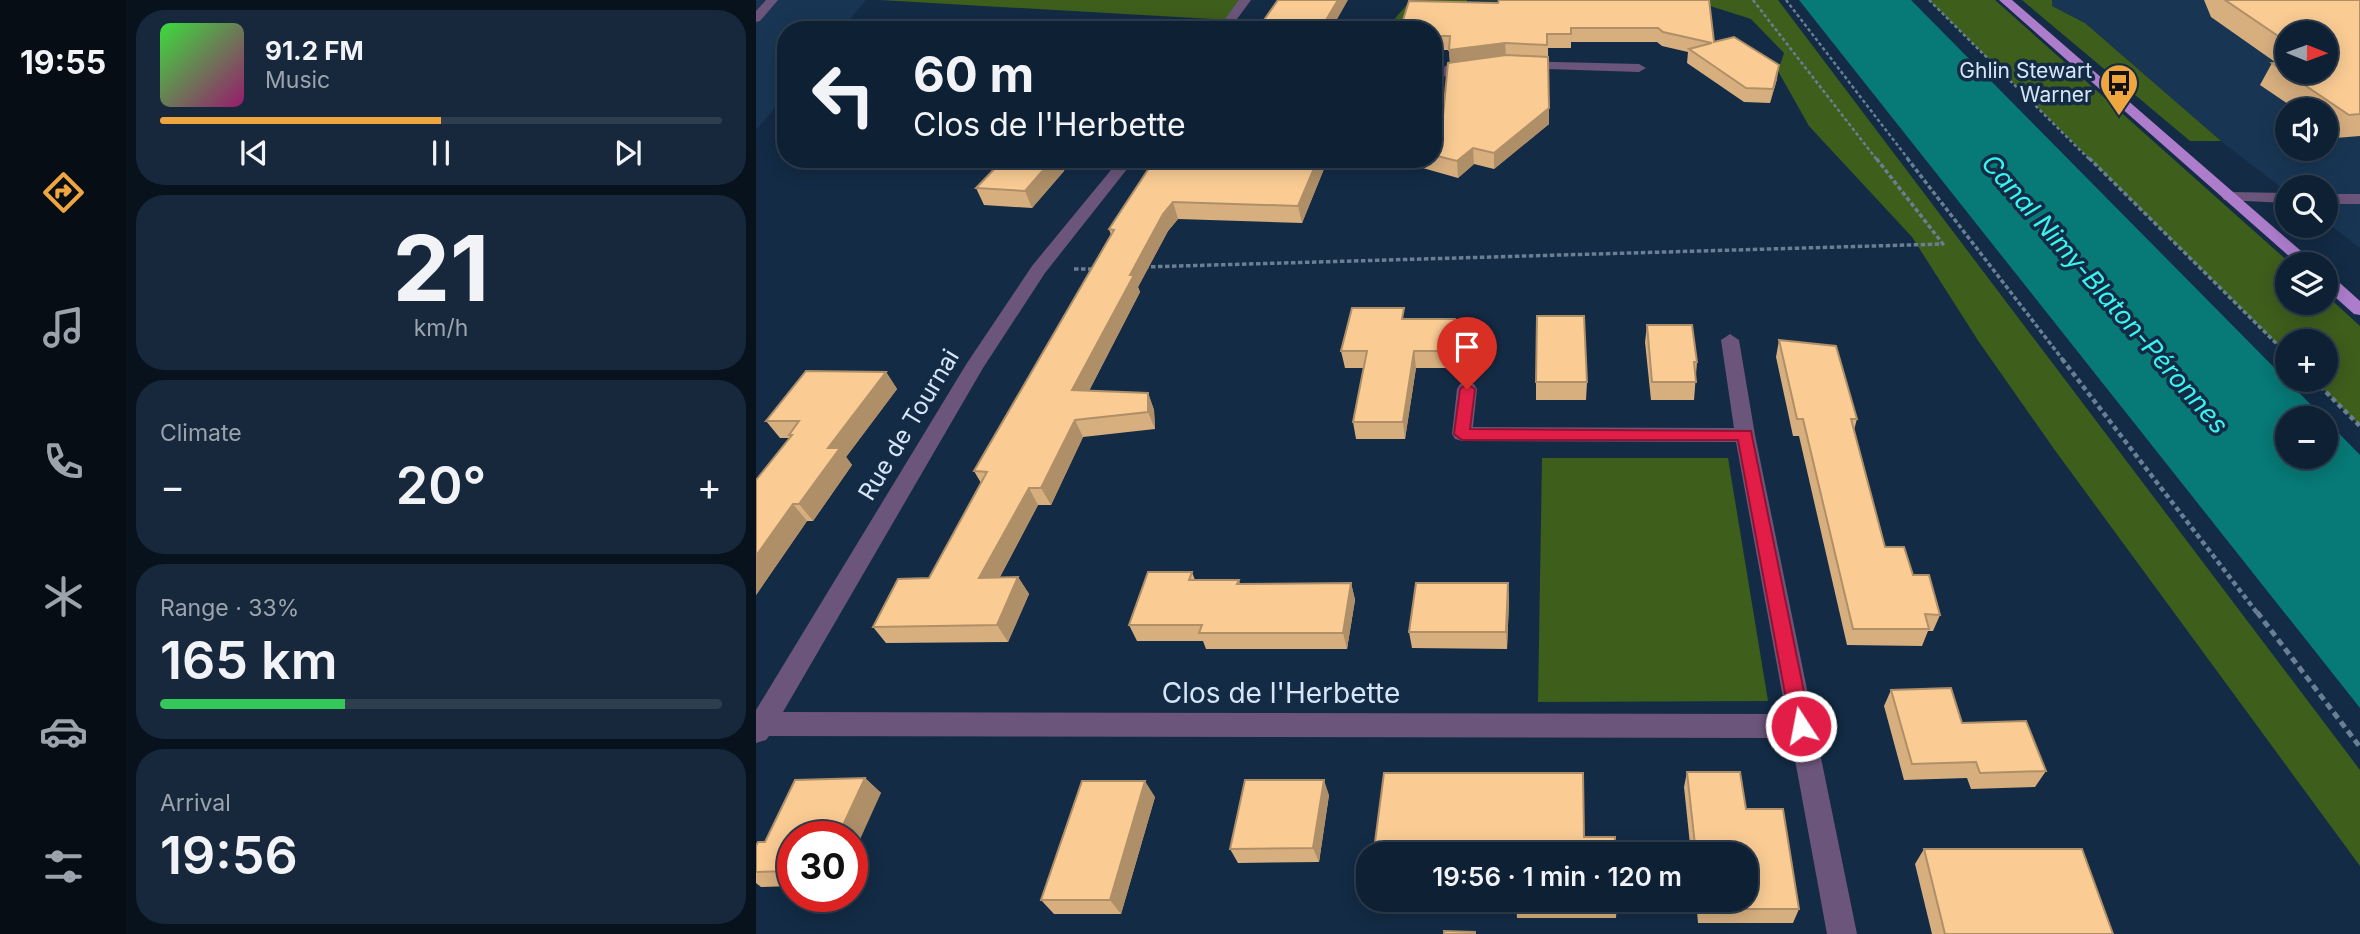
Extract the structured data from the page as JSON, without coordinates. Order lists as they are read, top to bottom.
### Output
{
  "streets": {
    "street": ["Rue de Tournai", "Clos de l'Herbette"]
  },
  "crossings": [
    ["Rue de Tournai", "Clos de l'Herbette"]
  ],
  "water": ["Canal Nimy-Blaton-Péronnes"],
  "places": {
    "bus stop": ["Ghlin Stewart Warner"]
  },
  "north": "right",
  "page": {
    "tabs": "19:55",
    "map_buttons": ["+", "−"],
    "turn": ["60 m", "Clos de l'Herbette"],
    "song": ["91.2 FM", "Music"],
    "tile": [
      ["21", "km/h"],
      "Climate",
      ["Range · 33%", "165 km"],
      ["Arrival", "19:56"]
    ],
    "heat": ["−", "20°", "+"],
    "limit": "30",
    "trip": "19:56 · 1 min · 120 m"
  }
}
